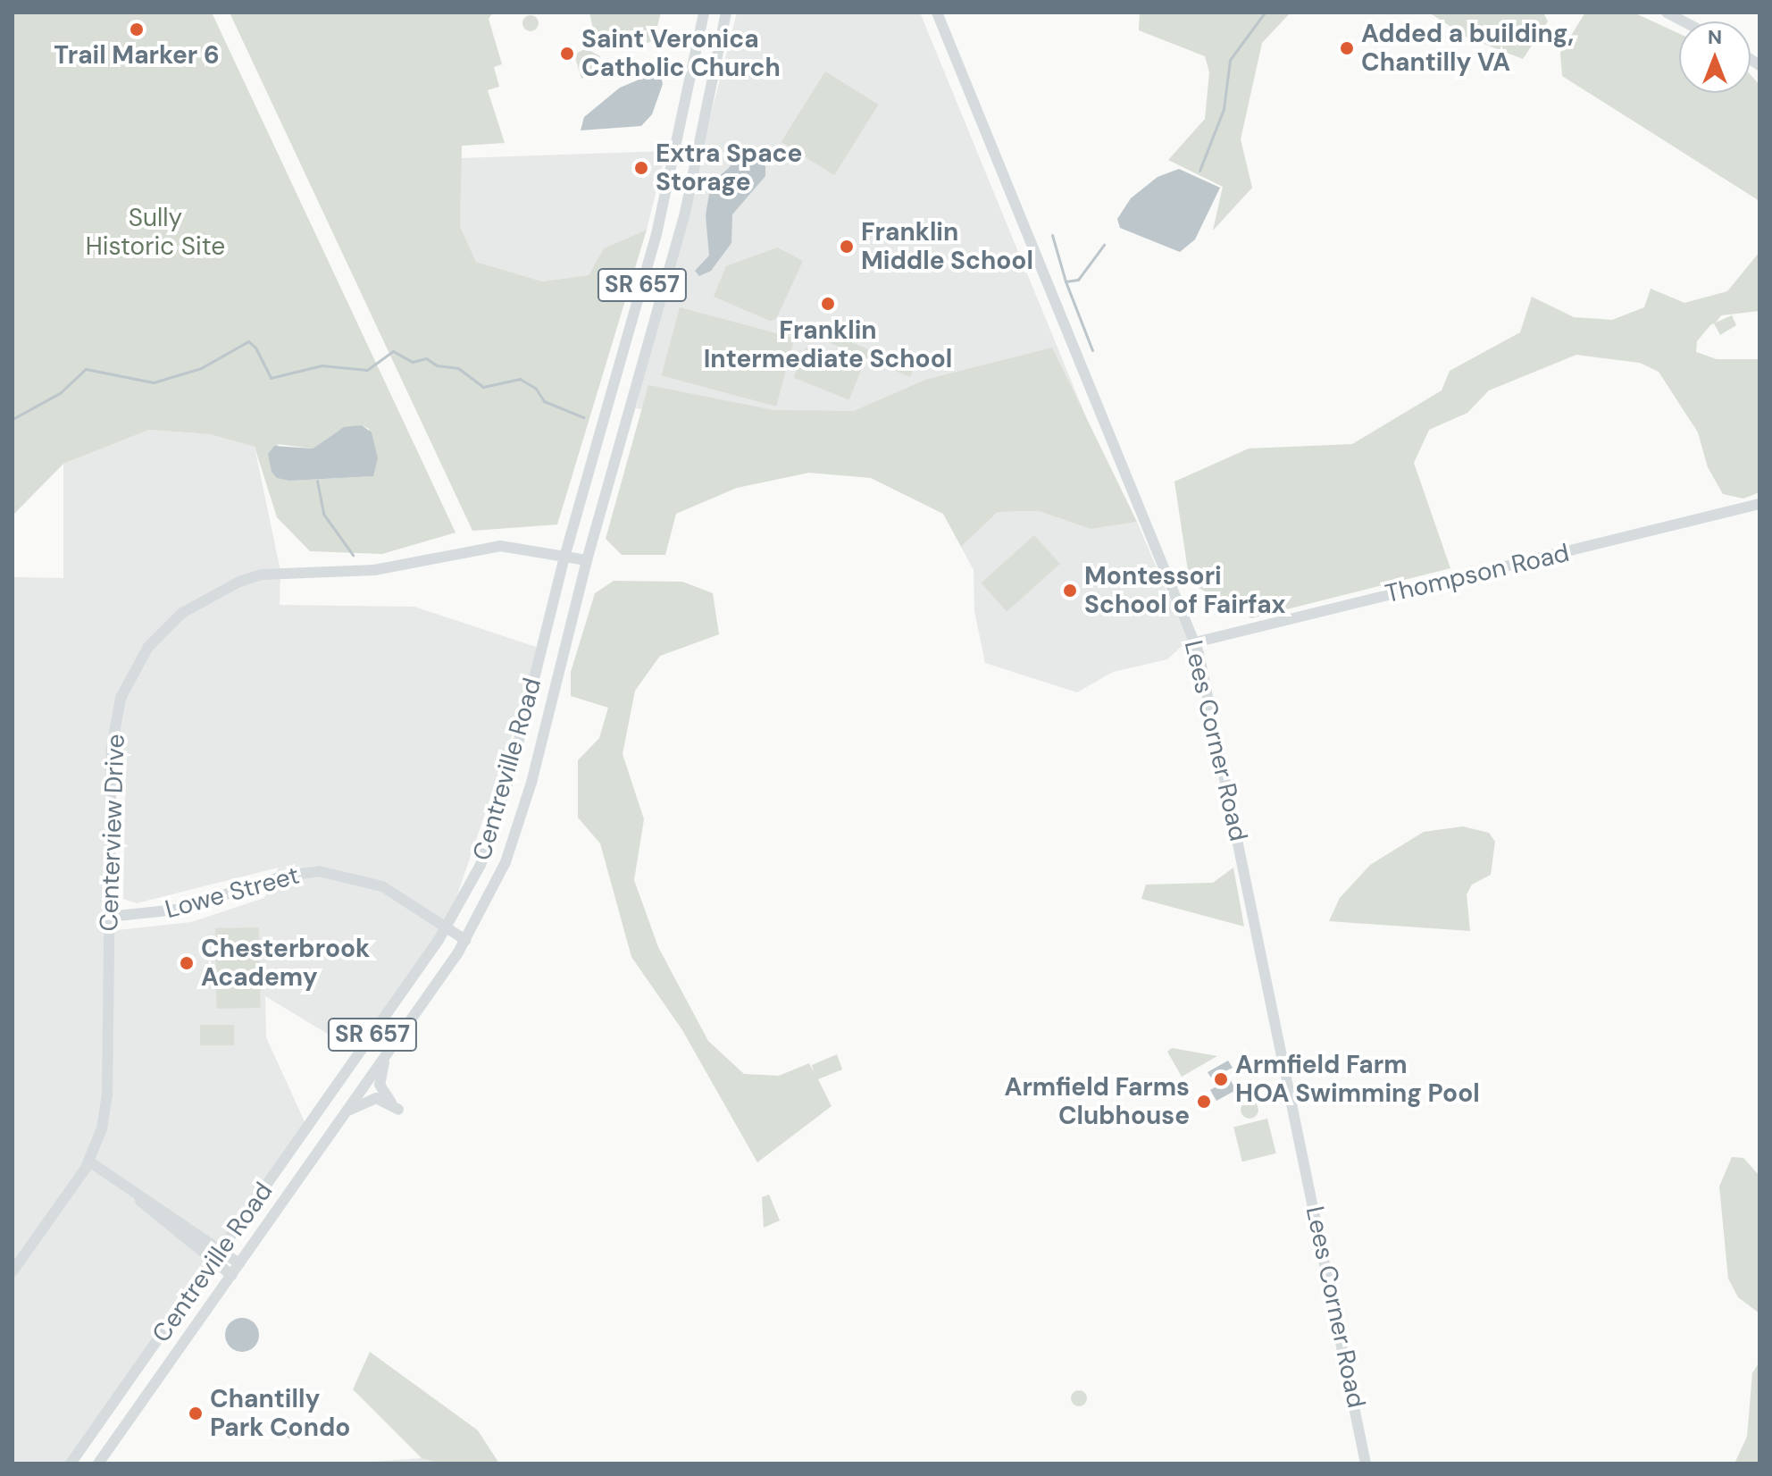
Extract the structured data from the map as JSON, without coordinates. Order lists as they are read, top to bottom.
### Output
{
  "streets": {
    "street": [
      "SR 657",
      "Thompson Road",
      "Lees Corner Road",
      "Centreville Road",
      "Centerview Drive",
      "Lowe Street"
    ]
  },
  "crossings": [
    ["Thompson Road", "Lees Corner Road"],
    ["Centreville Road", "Centerview Drive"],
    ["Centreville Road", "Lowe Street"],
    ["Centerview Drive", "Lowe Street"]
  ],
  "parks": ["Sully Historic Site"],
  "places": [
    "Trail Marker 6",
    "Added a building, Chantilly VA",
    "Saint Veronica Catholic Church",
    "Extra Space Storage",
    "Franklin Middle School",
    "Franklin Intermediate School",
    "Montessori School of Fairfax",
    "Chesterbrook Academy",
    "Armfield Farm HOA Swimming Pool",
    "Armfield Farms Clubhouse",
    "Chantilly Park Condo"
  ],
  "north": "top"
}
